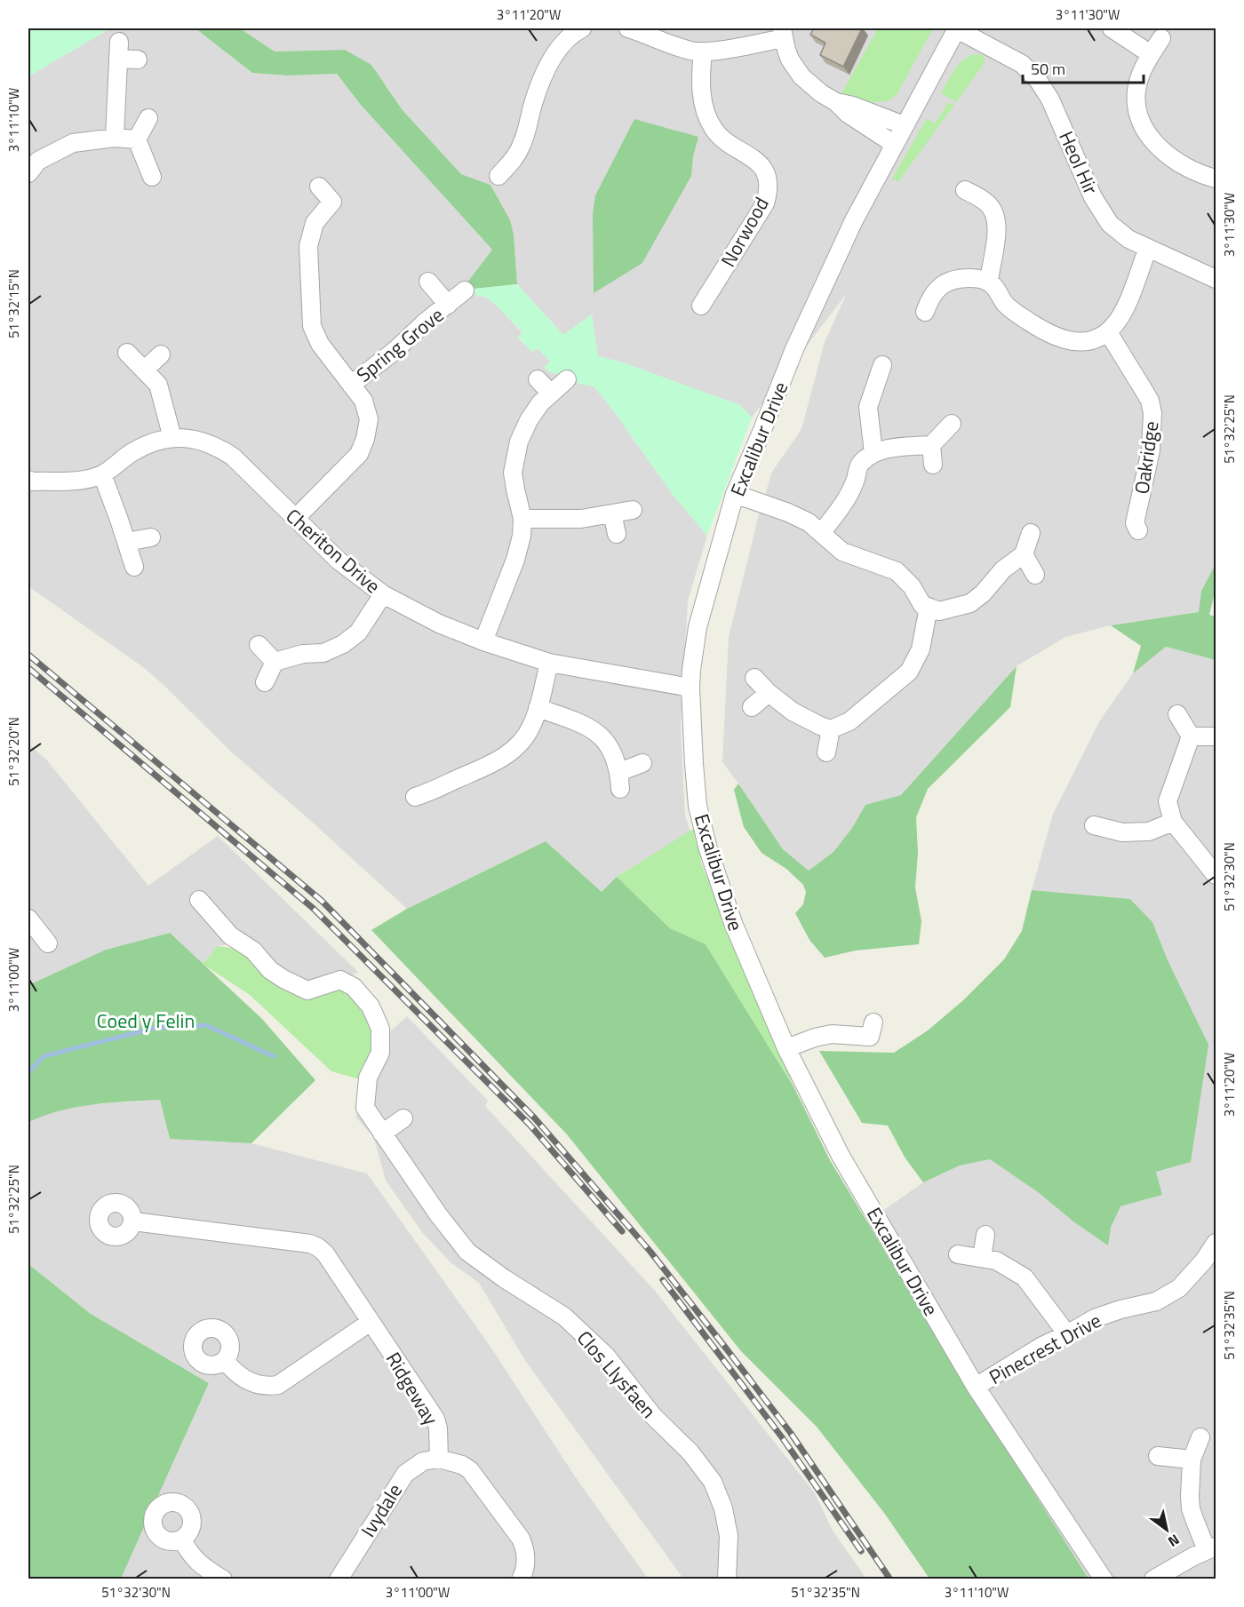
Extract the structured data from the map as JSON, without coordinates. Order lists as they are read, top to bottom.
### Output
{
  "streets": {
    "street": [
      "Heol Hir",
      "Norwood",
      "Spring Grove",
      "Excalibur Drive",
      "Oakridge",
      "Cheriton Drive",
      "Pinecrest Drive",
      "Clos Llysfaen",
      "Ridgeway",
      "Ivydale"
    ]
  },
  "crossings": [
    ["Heol Hir", "Excalibur Drive"],
    ["Spring Grove", "Cheriton Drive"],
    ["Excalibur Drive", "Cheriton Drive"],
    ["Excalibur Drive", "Pinecrest Drive"],
    ["Ridgeway", "Ivydale"]
  ],
  "parks": ["Coed y Felin"],
  "scale_bar": "50 m",
  "north": "bottom right",
  "coordinates": [
    "3°11'20\"W",
    "3°11'30\"W",
    "3°11'10\"W",
    "51°32'15\"N",
    "51°32'25\"N",
    "51°32'20\"N",
    "51°32'30\"N",
    "3°11'00\"W",
    "51°32'35\"N"
  ]
}
